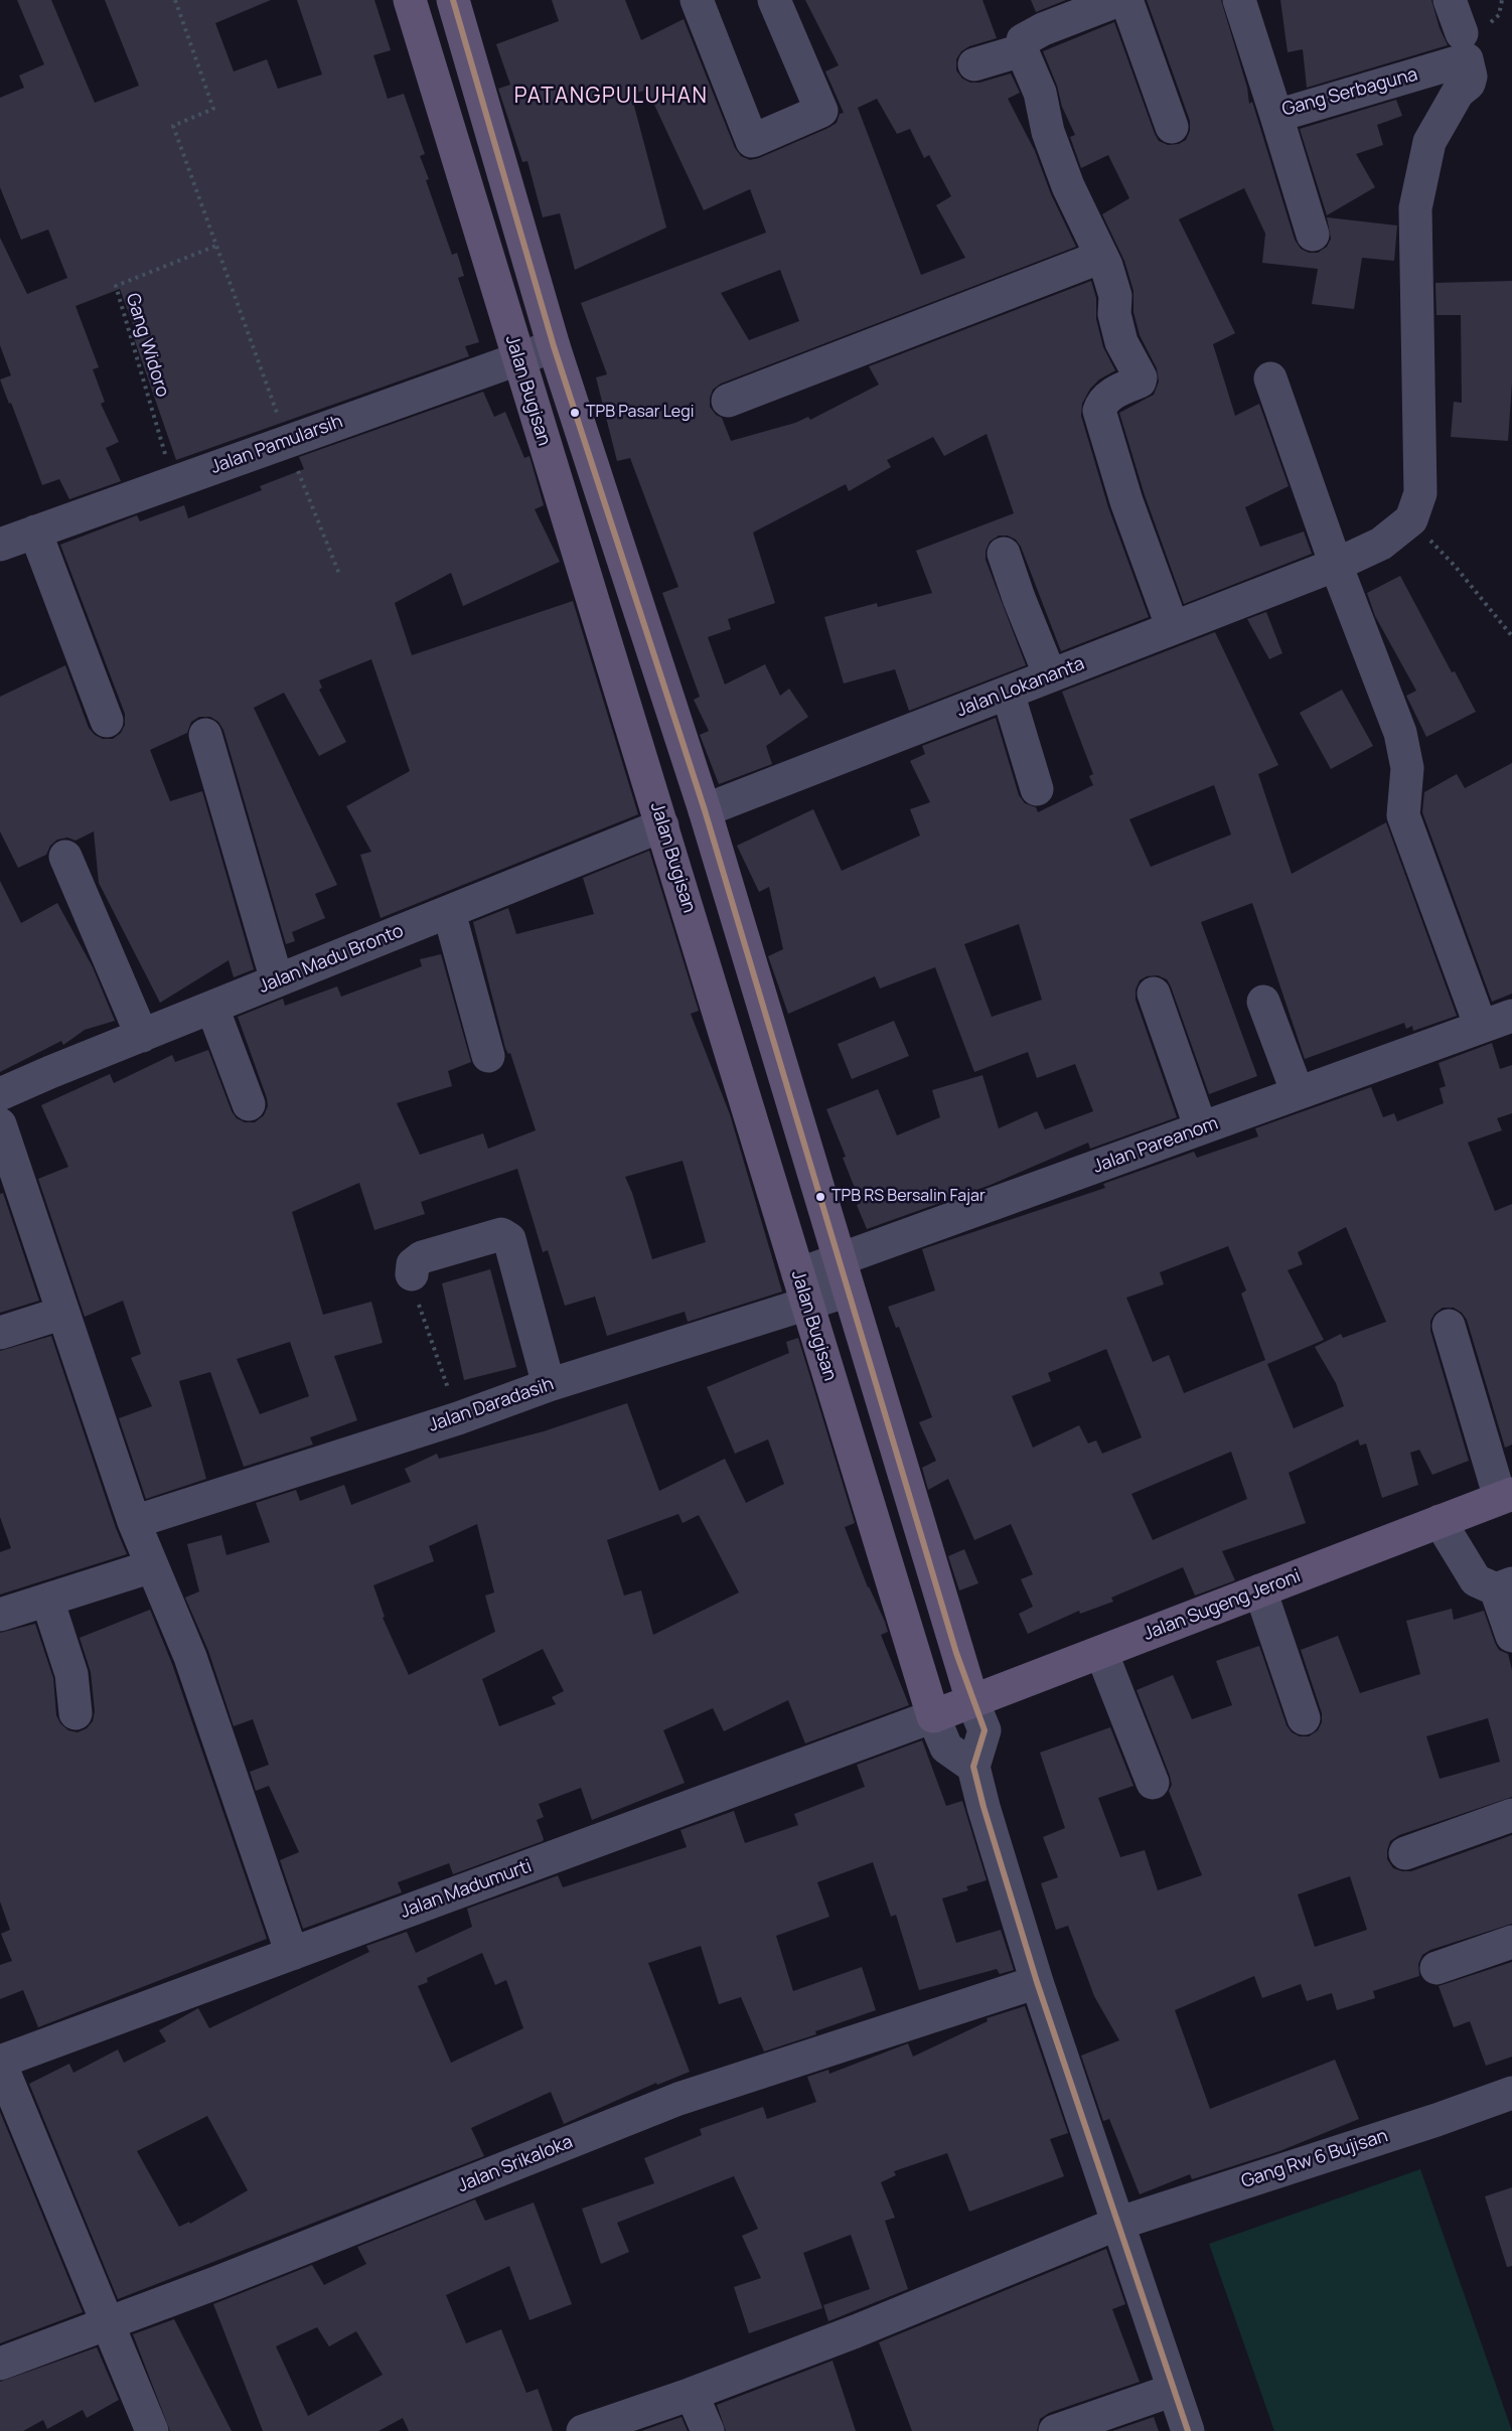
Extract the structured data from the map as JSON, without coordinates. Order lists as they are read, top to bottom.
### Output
{
  "streets": {
    "main road": ["Jalan Bugisan", "Jalan Sugeng Jeroni"],
    "street": [
      "Gang Serbaguna",
      "Jalan Pamularsih",
      "Jalan Lokananta",
      "Jalan Madu Bronto",
      "Jalan Pareanom",
      "Jalan Daradasih",
      "Jalan Madumurti",
      "Gang Rw 6 Bujisan",
      "Jalan Srikaloka"
    ],
    "path": ["Gang Widoro"]
  },
  "crossings": [
    ["Gang Widoro", "Jalan Pamularsih"],
    ["Jalan Bugisan", "Jalan Pamularsih"],
    ["Jalan Bugisan", "Jalan Madu Bronto"],
    ["Jalan Bugisan", "Jalan Daradasih"],
    ["Jalan Bugisan", "Jalan Sugeng Jeroni"],
    ["Jalan Bugisan", "Jalan Madumurti"],
    ["Jalan Pareanom", "Jalan Daradasih"],
    ["Jalan Sugeng Jeroni", "Jalan Madumurti"]
  ],
  "districts": ["PATANGPULUHAN"],
  "places": ["TPB Pasar Legi", "TPB RS Bersalin Fajar"]
}
